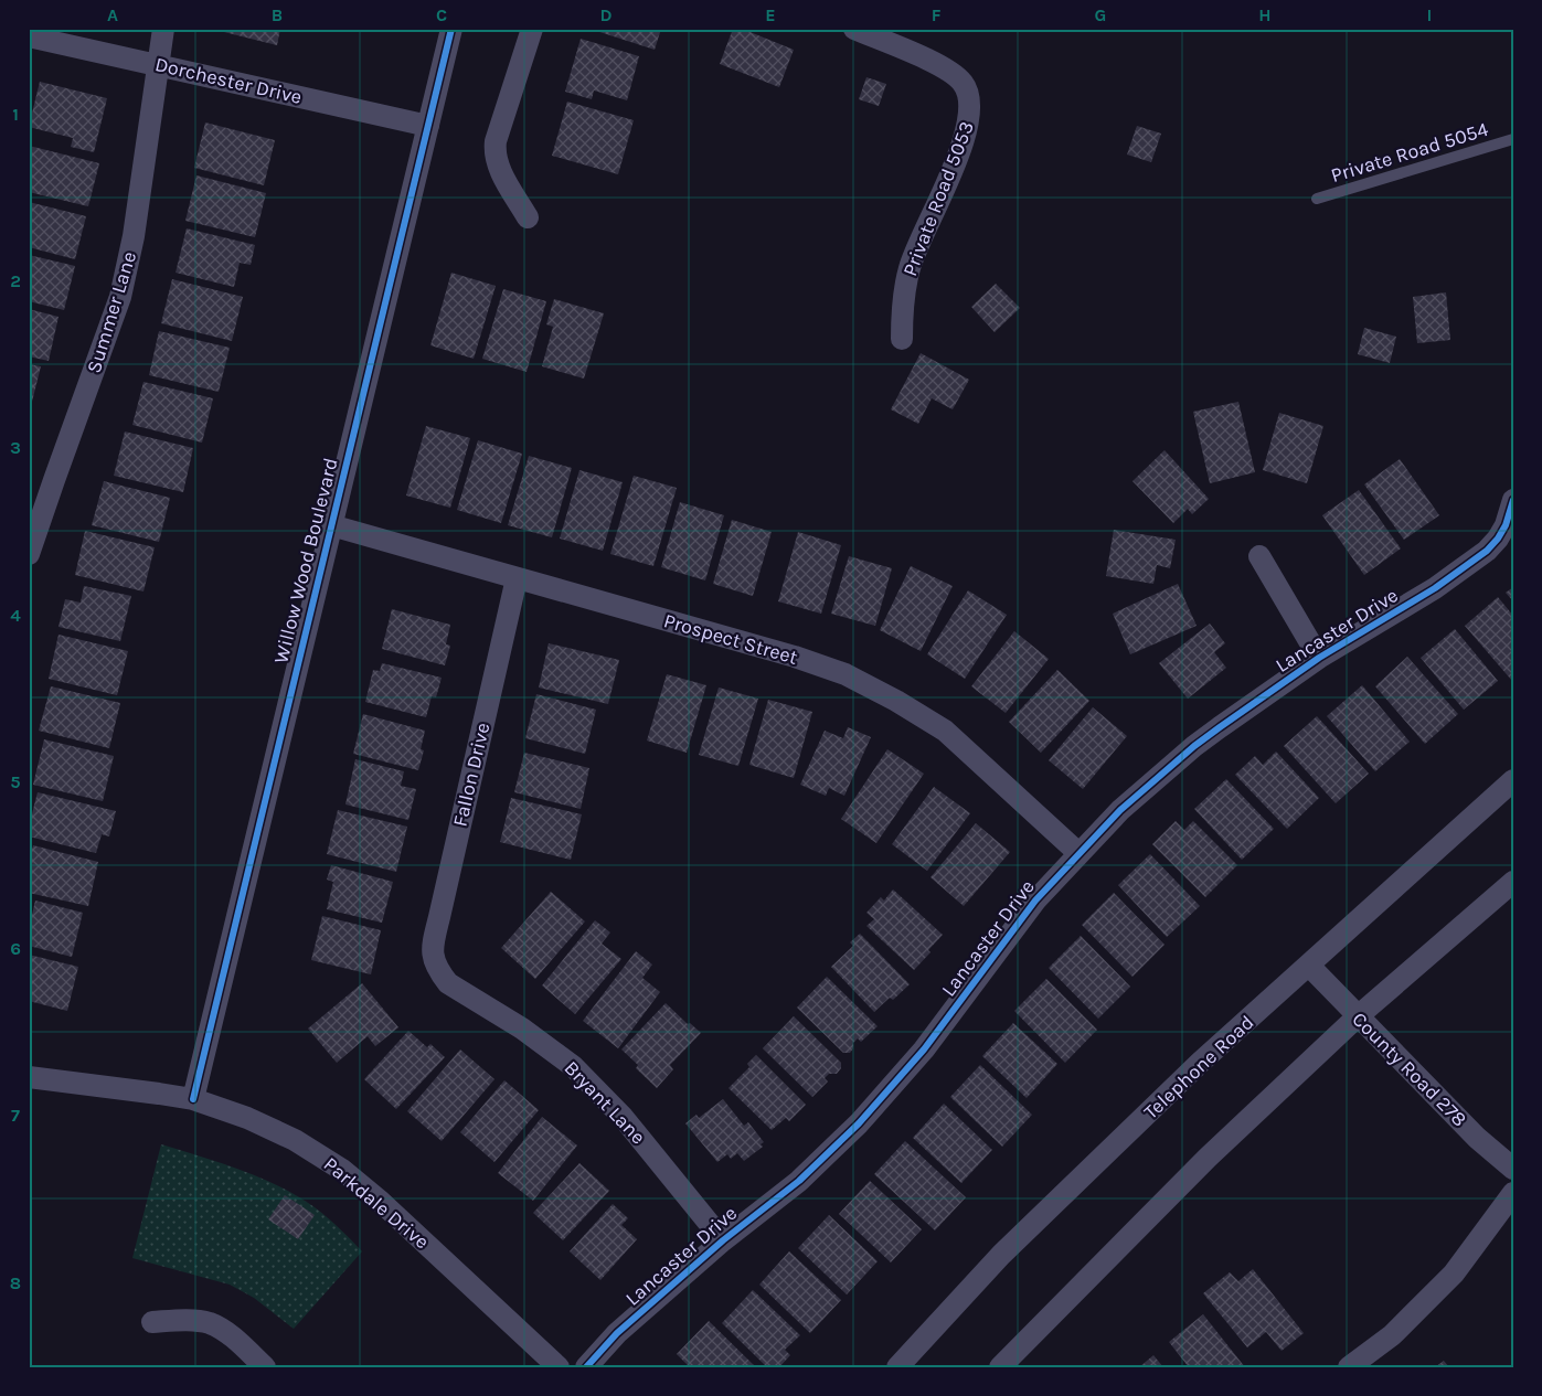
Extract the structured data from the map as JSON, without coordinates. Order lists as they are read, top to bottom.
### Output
{
  "streets": {
    "street": [
      "Dorchester Drive",
      "Private Road 5053",
      "Summer Lane",
      "Willow Wood Boulevard",
      "Lancaster Drive",
      "Prospect Street",
      "Fallon Drive",
      "Telephone Road",
      "County Road 278",
      "Bryant Lane",
      "Parkdale Drive"
    ],
    "lane": ["Private Road 5054"]
  },
  "crossings": [
    ["Dorchester Drive", "Summer Lane"],
    ["Dorchester Drive", "Willow Wood Boulevard"],
    ["Willow Wood Boulevard", "Prospect Street"],
    ["Willow Wood Boulevard", "Parkdale Drive"],
    ["Lancaster Drive", "Prospect Street"],
    ["Lancaster Drive", "Bryant Lane"],
    ["Prospect Street", "Fallon Drive"],
    ["Fallon Drive", "Bryant Lane"],
    ["Telephone Road", "County Road 278"]
  ],
  "grid": {
    "columns": [
      "A",
      "B",
      "C",
      "D",
      "E",
      "F",
      "G",
      "H",
      "I"
    ],
    "rows": [
      "1",
      "2",
      "3",
      "4",
      "5",
      "6",
      "7",
      "8"
    ]
  }
}
